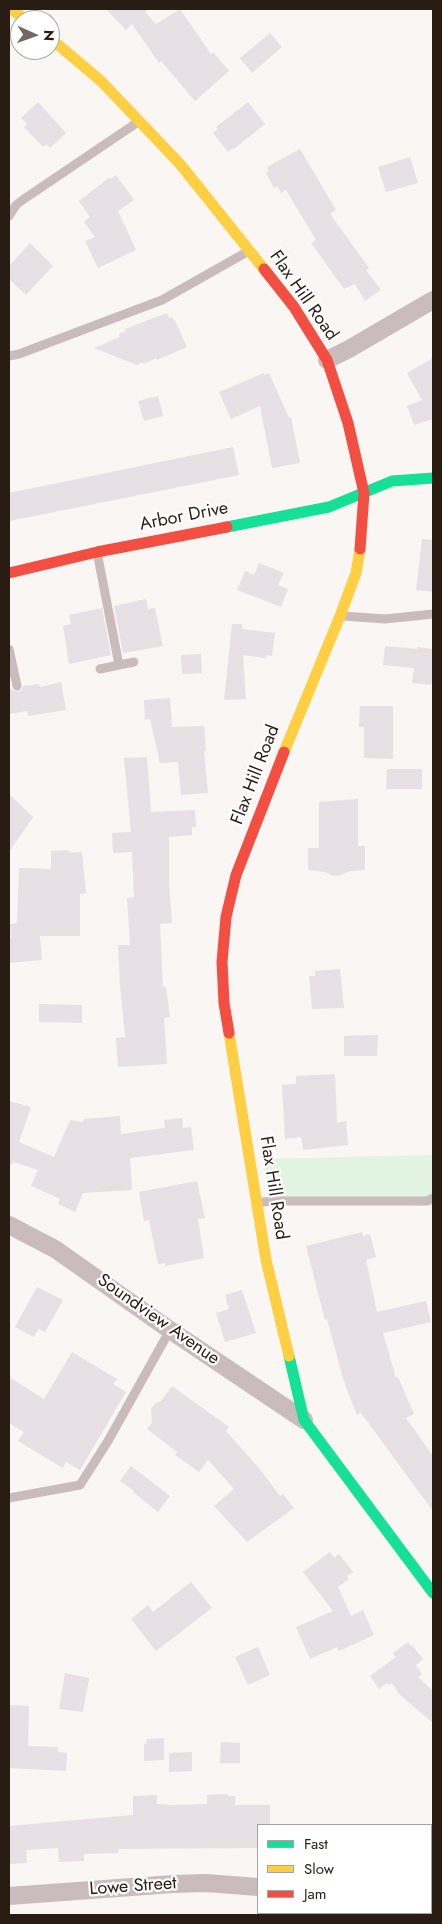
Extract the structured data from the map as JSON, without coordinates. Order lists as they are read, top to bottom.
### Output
{
  "streets": {
    "main road": ["Flax Hill Road", "Arbor Drive"],
    "street": ["Soundview Avenue", "Lowe Street"]
  },
  "crossings": [
    ["Flax Hill Road", "Arbor Drive"],
    ["Flax Hill Road", "Soundview Avenue"]
  ],
  "legend": ["Fast", "Slow", "Jam"],
  "north": "right"
}
